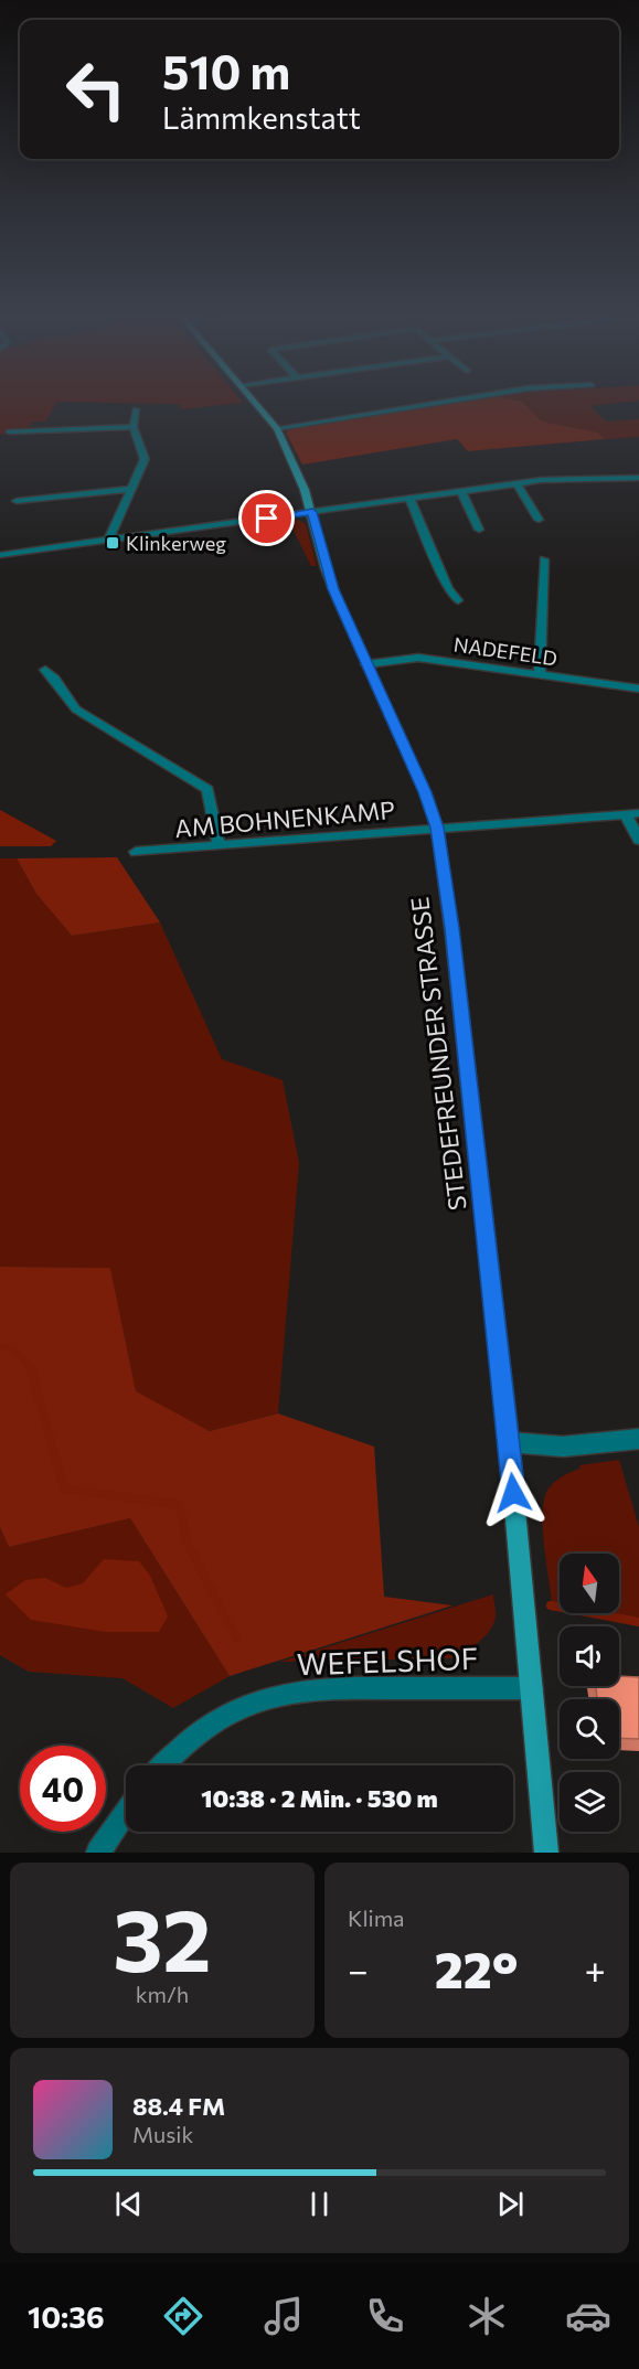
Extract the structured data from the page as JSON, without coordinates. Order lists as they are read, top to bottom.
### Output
{
  "streets": {
    "street": [
      "NADEFELD",
      "AM BOHNENKAMP",
      "STEDEFREUNDER STRASSE",
      "WEFELSHOF"
    ]
  },
  "crossings": [
    ["NADEFELD", "STEDEFREUNDER STRASSE"],
    ["AM BOHNENKAMP", "STEDEFREUNDER STRASSE"],
    ["STEDEFREUNDER STRASSE", "WEFELSHOF"]
  ],
  "places": {
    "transit": ["Klinkerweg"]
  },
  "north": "top",
  "page": {
    "turn": ["510 m", "Lämmkenstatt"],
    "limit": "40",
    "trip": "10:38 · 2 Min. · 530 m",
    "tile": [
      ["32", "km/h"],
      "Klima"
    ],
    "heat": ["−", "22°", "+"],
    "song": ["88.4 FM", "Musik"],
    "tabs": "10:36"
  }
}
